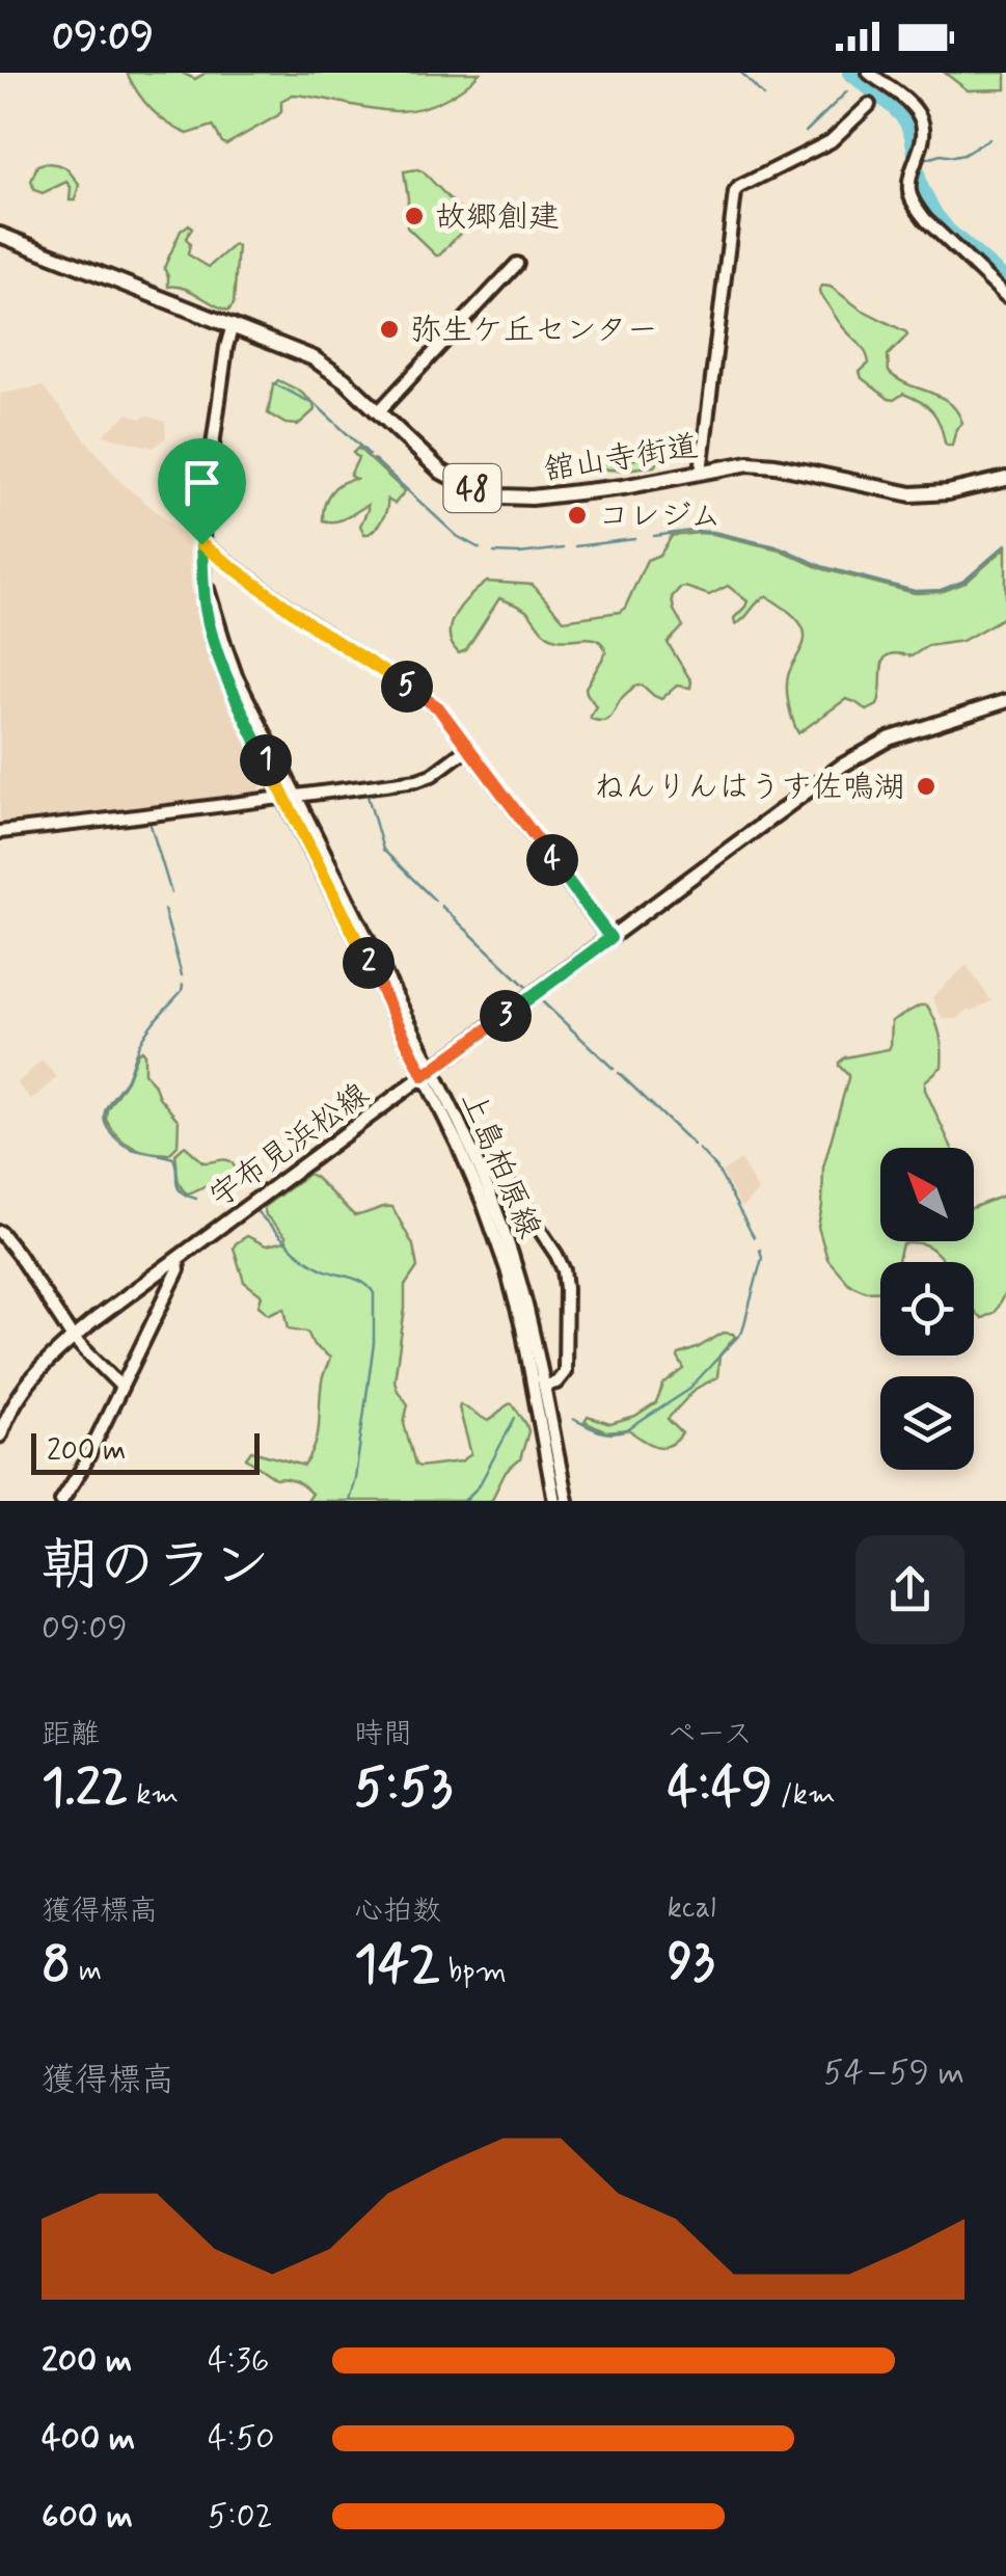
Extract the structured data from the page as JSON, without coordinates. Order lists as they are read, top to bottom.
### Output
{
  "streets": {
    "main road": ["舘山寺街道", "48", "宇布見浜松線"],
    "street": ["上島柏原線"]
  },
  "crossings": [
    ["舘山寺街道", "上島柏原線"],
    ["宇布見浜松線", "上島柏原線"]
  ],
  "places": [
    "故郷創建",
    "弥生ケ丘センター",
    "コレジム",
    "ねんりんはうす佐鳴湖"
  ],
  "scale_bar": "200 m",
  "north": "top left",
  "page": {
    "status": "09:09",
    "pins": [
      "5",
      "1",
      "4",
      "2",
      "3"
    ],
    "scale": "200 m",
    "heading": ["朝のラン", "09:09"],
    "stats": [
      ["距離", "1.22 km"],
      ["時間", "5:53"],
      ["ペース", "4:49 /km"],
      ["獲得標高", "8 m"],
      ["心拍数", "142 bpm"],
      ["kcal", "93"]
    ],
    "chart": ["獲得標高", "54–59 m"],
    "list": [
      {
        "name": "200 m",
        "note": "4:36"
      },
      {
        "name": "400 m",
        "note": "4:50"
      },
      {
        "name": "600 m",
        "note": "5:02"
      }
    ]
  }
}
